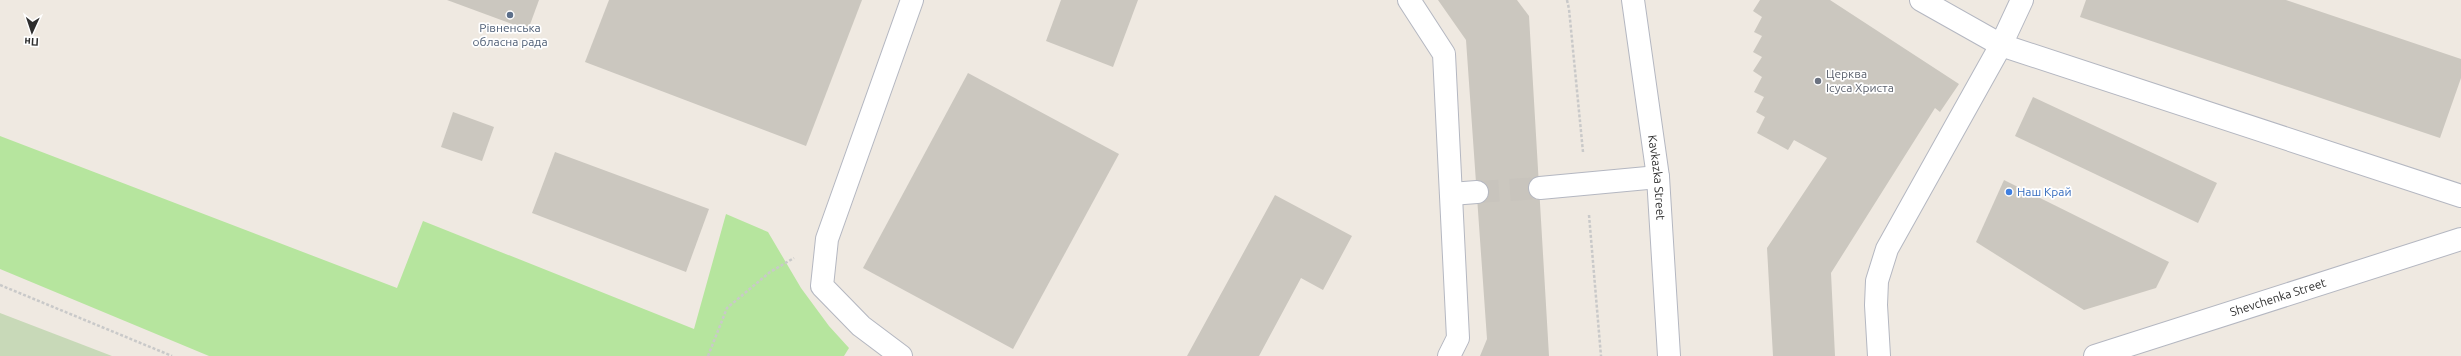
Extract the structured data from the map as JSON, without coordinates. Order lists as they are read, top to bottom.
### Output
{
  "streets": {
    "street": ["Kavkazka Street", "Shevchenka Street"]
  },
  "places": ["Рівненська обласна рада", "Церква Ісуса Христа", "Наш Край"],
  "north": "bottom"
}
